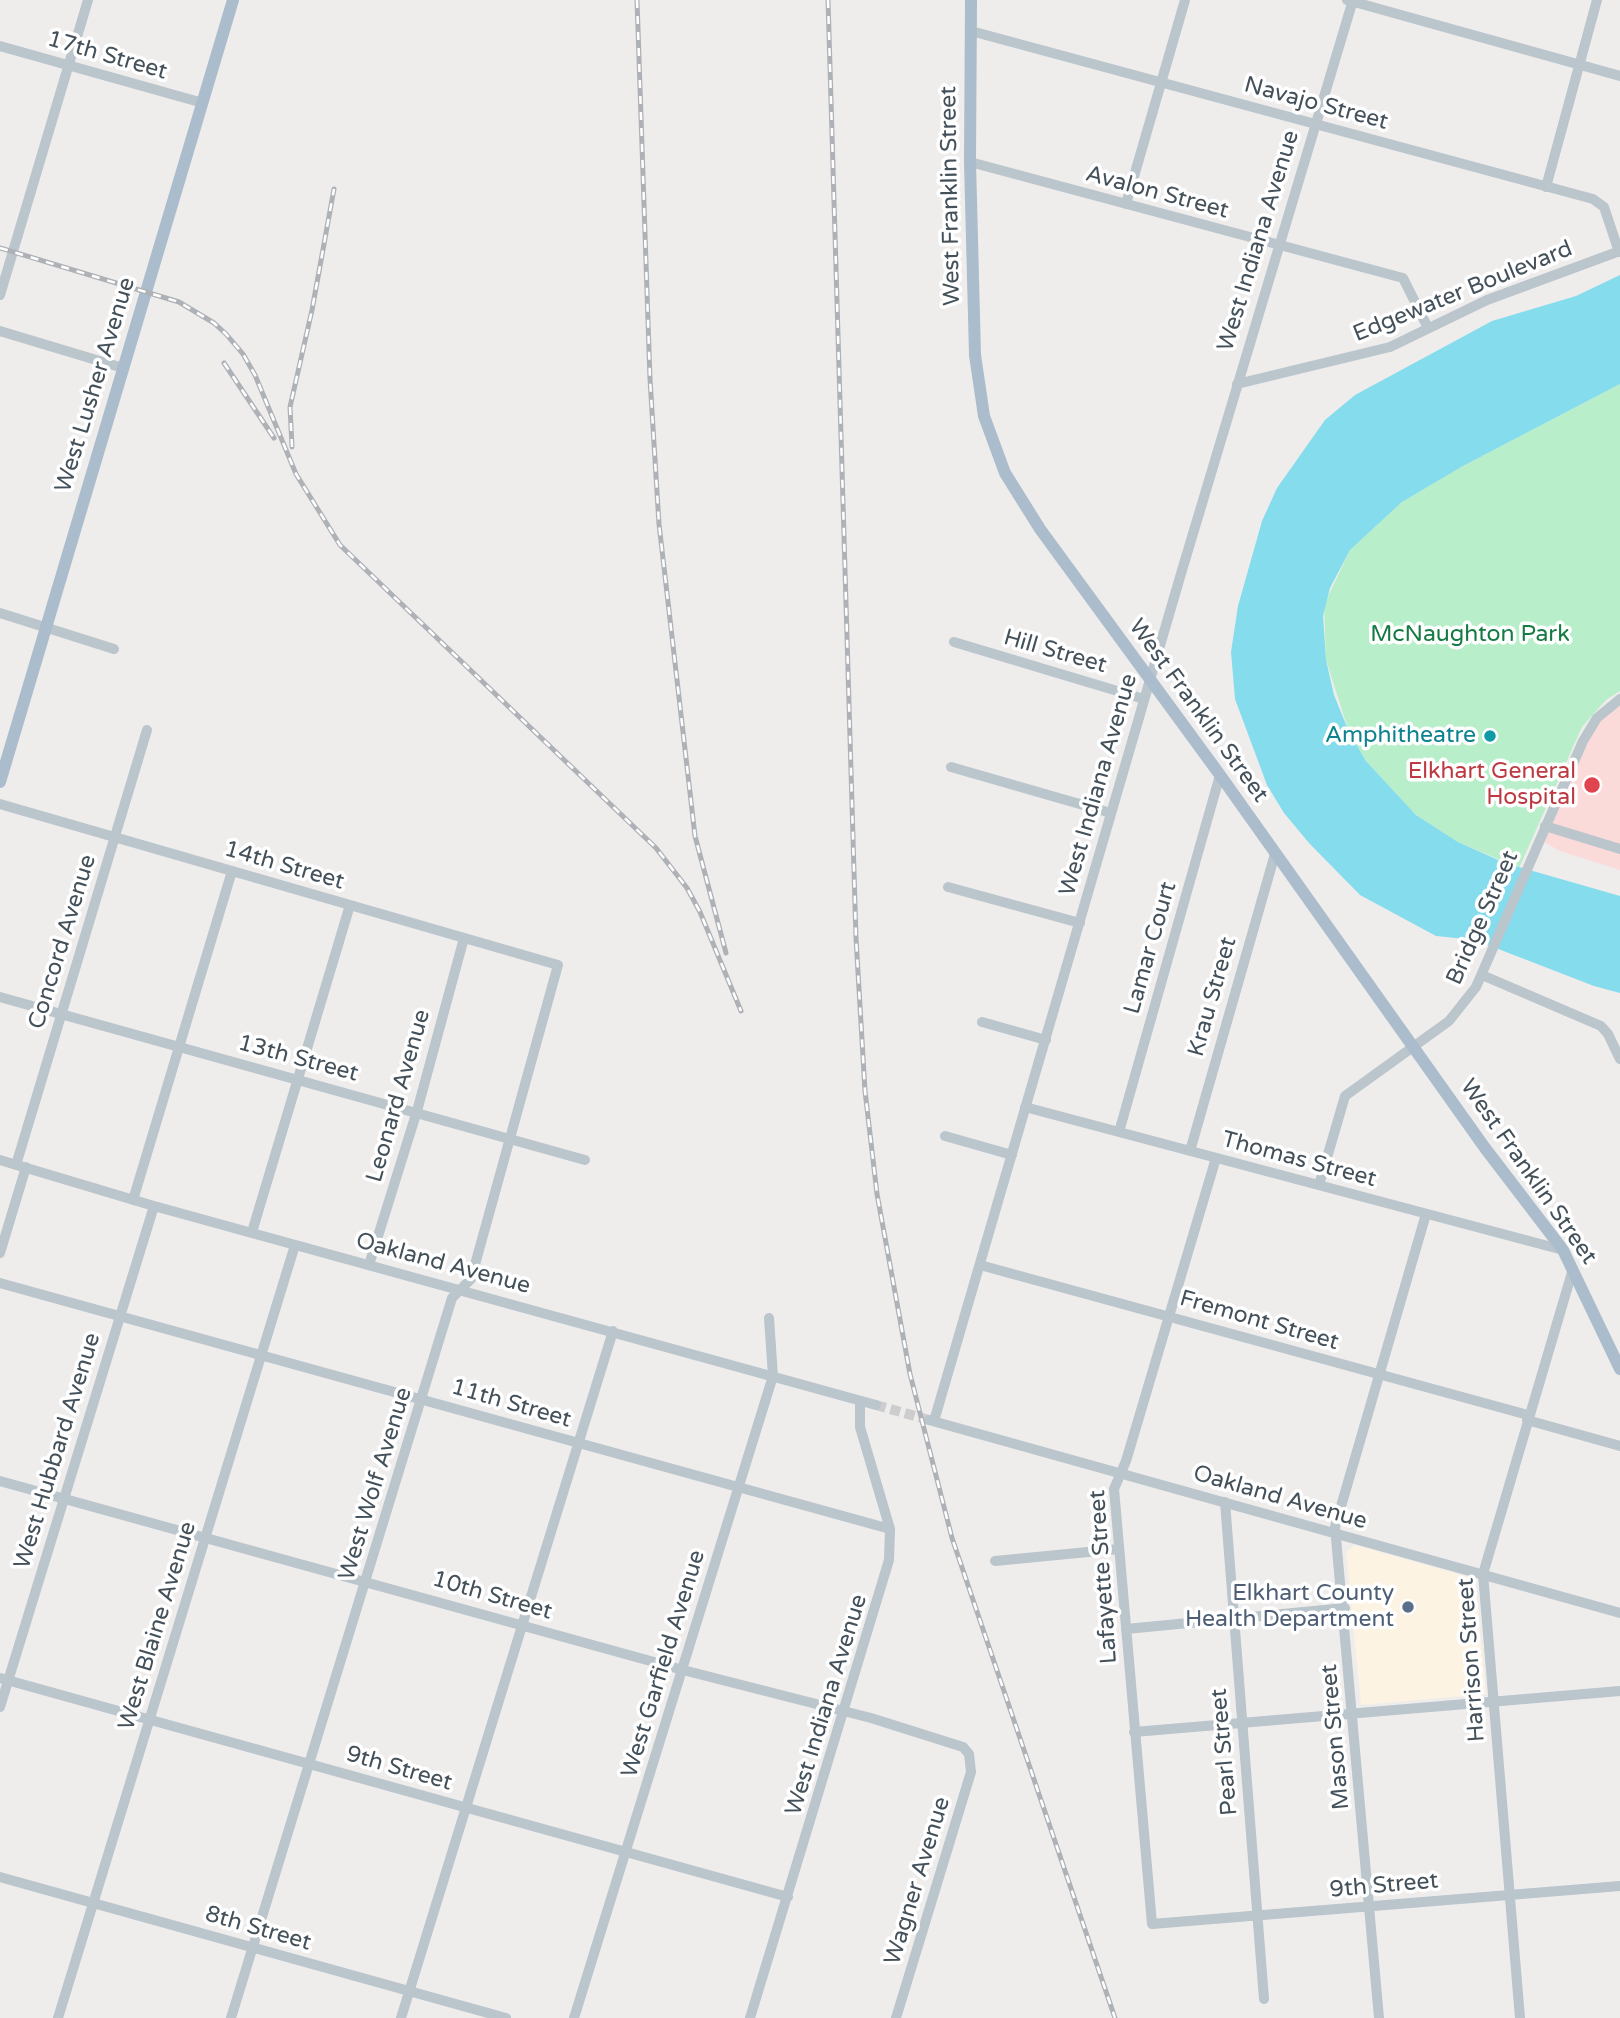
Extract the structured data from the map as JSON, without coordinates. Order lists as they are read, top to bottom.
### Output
{
  "streets": {
    "main road": ["West Franklin Street", "West Lusher Avenue"],
    "street": [
      "17th Street",
      "Navajo Street",
      "Avalon Street",
      "West Indiana Avenue",
      "Edgewater Boulevard",
      "Hill Street",
      "14th Street",
      "Bridge Street",
      "Concord Avenue",
      "Lamar Court",
      "Krau Street",
      "13th Street",
      "Leonard Avenue",
      "Thomas Street",
      "Oakland Avenue",
      "Fremont Street",
      "11th Street",
      "West Hubbard Avenue",
      "West Wolf Avenue",
      "Lafayette Street",
      "10th Street",
      "West Blaine Avenue",
      "Harrison Street",
      "West Garfield Avenue",
      "Mason Street",
      "Pearl Street",
      "9th Street",
      "Wagner Avenue",
      "8th Street"
    ]
  },
  "crossings": [
    ["17th Street", "West Lusher Avenue"],
    ["Navajo Street", "West Franklin Street"],
    ["Navajo Street", "West Indiana Avenue"],
    ["Navajo Street", "Edgewater Boulevard"],
    ["Avalon Street", "West Franklin Street"],
    ["Avalon Street", "West Indiana Avenue"],
    ["Avalon Street", "Edgewater Boulevard"],
    ["West Franklin Street", "West Indiana Avenue"],
    ["West Franklin Street", "Bridge Street"],
    ["West Franklin Street", "Lamar Court"],
    ["West Franklin Street", "Krau Street"],
    ["West Franklin Street", "Thomas Street"],
    ["West Franklin Street", "Harrison Street"],
    ["West Indiana Avenue", "Edgewater Boulevard"],
    ["West Indiana Avenue", "Hill Street"],
    ["West Indiana Avenue", "Thomas Street"],
    ["West Indiana Avenue", "Oakland Avenue"],
    ["West Indiana Avenue", "Fremont Street"],
    ["West Indiana Avenue", "11th Street"],
    ["West Indiana Avenue", "10th Street"],
    ["West Indiana Avenue", "9th Street"],
    ["14th Street", "Concord Avenue"],
    ["14th Street", "Leonard Avenue"],
    ["14th Street", "West Wolf Avenue"],
    ["Bridge Street", "Thomas Street"],
    ["Concord Avenue", "13th Street"],
    ["Concord Avenue", "Oakland Avenue"],
    ["Lamar Court", "Thomas Street"],
    ["Krau Street", "Thomas Street"],
    ["13th Street", "Leonard Avenue"],
    ["13th Street", "West Wolf Avenue"],
    ["Leonard Avenue", "Oakland Avenue"],
    ["Thomas Street", "Lafayette Street"],
    ["Thomas Street", "Mason Street"],
    ["Oakland Avenue", "West Hubbard Avenue"],
    ["Oakland Avenue", "West Wolf Avenue"],
    ["Oakland Avenue", "Lafayette Street"],
    ["Oakland Avenue", "West Blaine Avenue"],
    ["Oakland Avenue", "Harrison Street"],
    ["Oakland Avenue", "West Garfield Avenue"],
    ["Oakland Avenue", "Mason Street"],
    ["Oakland Avenue", "Pearl Street"],
    ["Fremont Street", "Lafayette Street"],
    ["Fremont Street", "Harrison Street"],
    ["Fremont Street", "Mason Street"],
    ["11th Street", "West Hubbard Avenue"],
    ["11th Street", "West Wolf Avenue"],
    ["11th Street", "West Blaine Avenue"],
    ["11th Street", "West Garfield Avenue"],
    ["West Hubbard Avenue", "10th Street"],
    ["West Hubbard Avenue", "9th Street"],
    ["West Wolf Avenue", "10th Street"],
    ["West Wolf Avenue", "9th Street"],
    ["West Wolf Avenue", "8th Street"],
    ["Lafayette Street", "9th Street"],
    ["10th Street", "West Blaine Avenue"],
    ["10th Street", "West Garfield Avenue"],
    ["10th Street", "Wagner Avenue"],
    ["West Blaine Avenue", "9th Street"],
    ["West Blaine Avenue", "8th Street"],
    ["Harrison Street", "9th Street"],
    ["West Garfield Avenue", "9th Street"],
    ["Mason Street", "9th Street"],
    ["Pearl Street", "9th Street"]
  ],
  "parks": ["McNaughton Park"],
  "places": ["Amphitheatre", "Elkhart General Hospital", "Elkhart County Health Department"]
}
